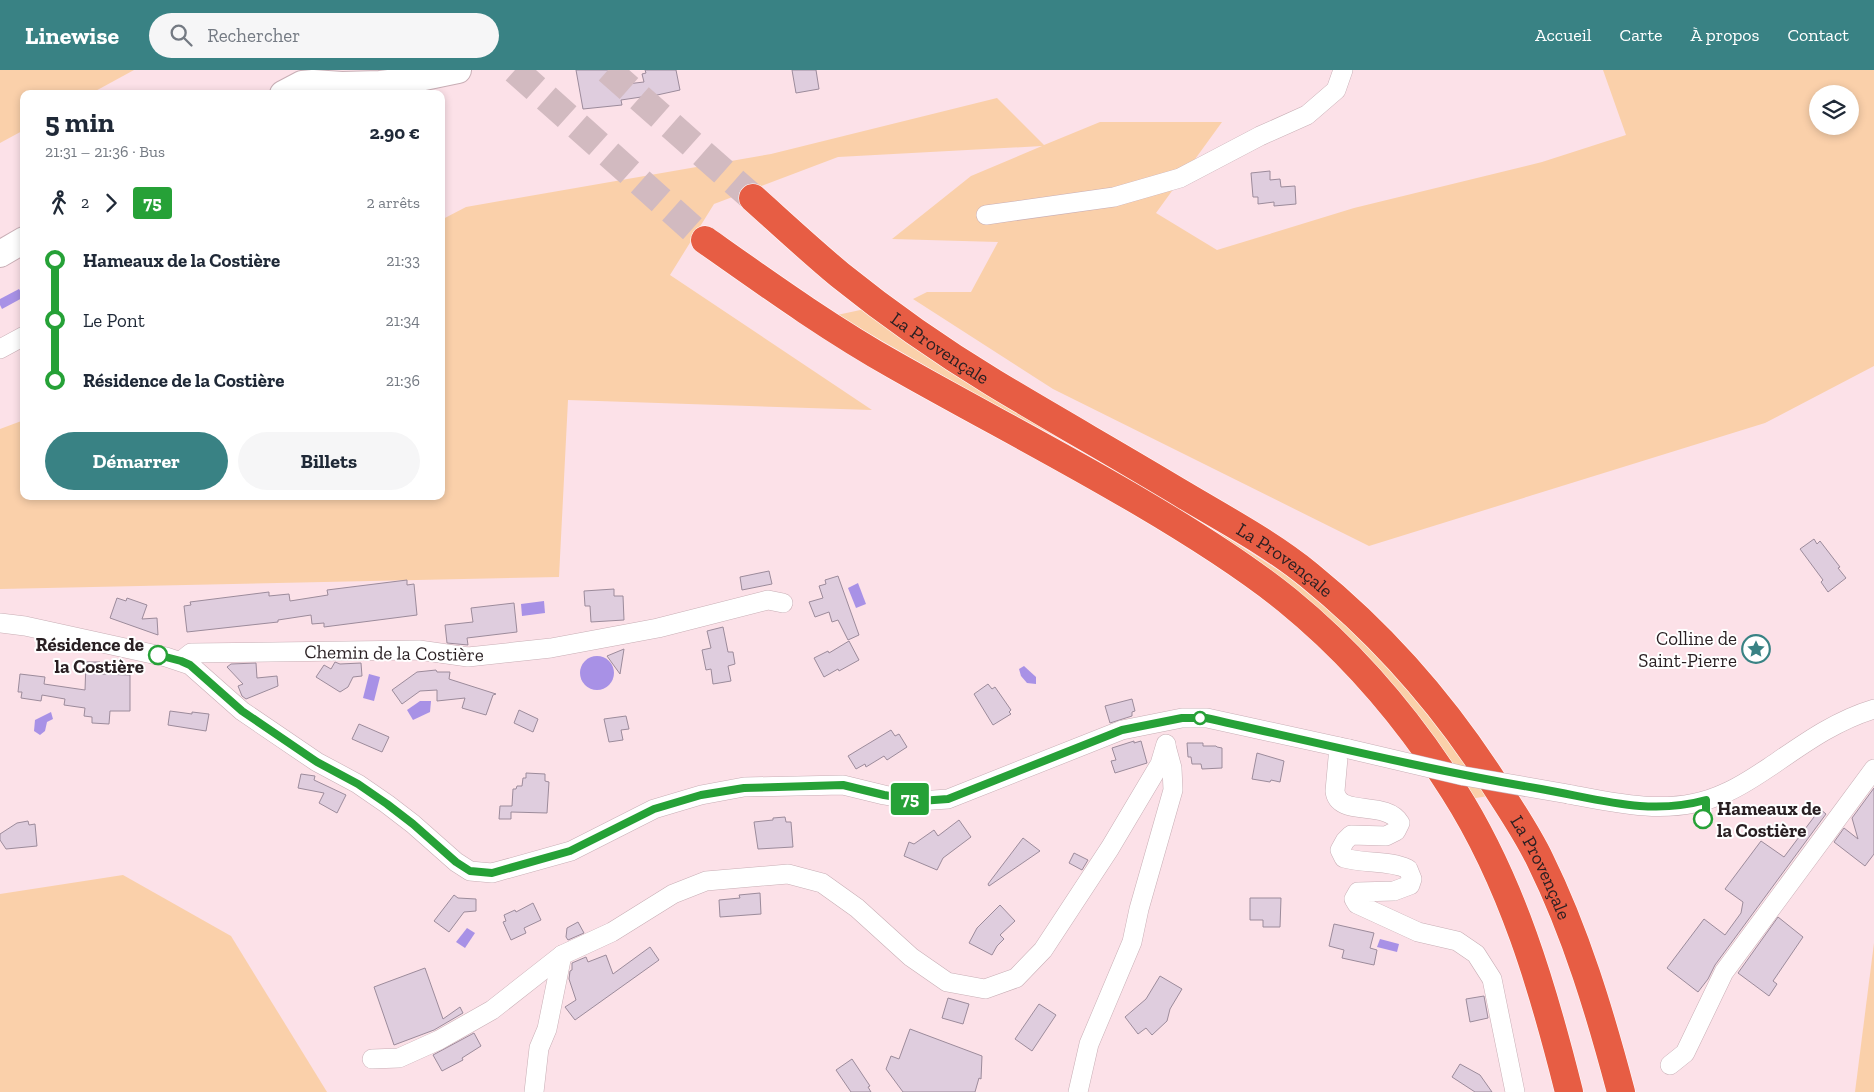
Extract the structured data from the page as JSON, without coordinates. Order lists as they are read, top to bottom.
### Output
{
  "streets": {
    "highway": ["La Provençale"],
    "street": ["Chemin de la Costière"]
  },
  "places": {
    "place": ["Colline de Saint-Pierre"],
    "other": ["Résidence de la Costière", "Hameaux de la Costière"]
  },
  "lines": ["bus line 75"],
  "page": {
    "header": "Linewise",
    "search": "Rechercher",
    "nav": [
      "Accueil",
      "Carte",
      "À propos",
      "Contact"
    ],
    "on_map": "75",
    "heading": ["5 min", "21:31 – 21:36 · Bus", "2.90 €"],
    "legs": ["2", "75", "2 arrêts"],
    "list": [
      {
        "name": "Hameaux de la Costière",
        "value": "21:33"
      },
      {
        "name": "Le Pont",
        "value": "21:34"
      },
      {
        "name": "Résidence de la Costière",
        "value": "21:36"
      }
    ],
    "buttons": ["Démarrer", "Billets"]
  }
}
